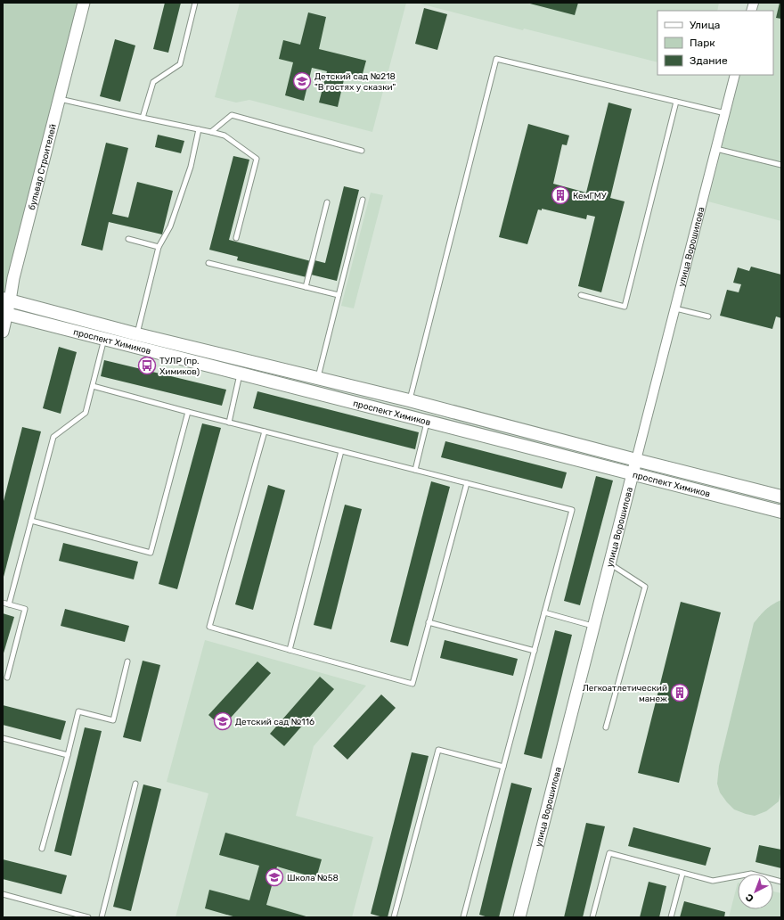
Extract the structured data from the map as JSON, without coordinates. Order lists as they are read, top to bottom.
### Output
{
  "streets": {
    "main road": ["проспект Химиков"],
    "street": ["бульвар Строителей", "улица Ворошилова"]
  },
  "crossings": [
    ["бульвар Строителей", "проспект Химиков"],
    ["улица Ворошилова", "проспект Химиков"]
  ],
  "places": {
    "school or university": ["Детский сад №218 \"В гостях у сказки\"", "Детский сад №116", "Школа №58"],
    "building": ["КемГМУ", "Легкоатлетический манеж"],
    "bus stop": ["ТУЛР (пр. Химиков)"]
  },
  "legend": ["Улица", "Парк", "Здание"],
  "north": "bottom left"
}
